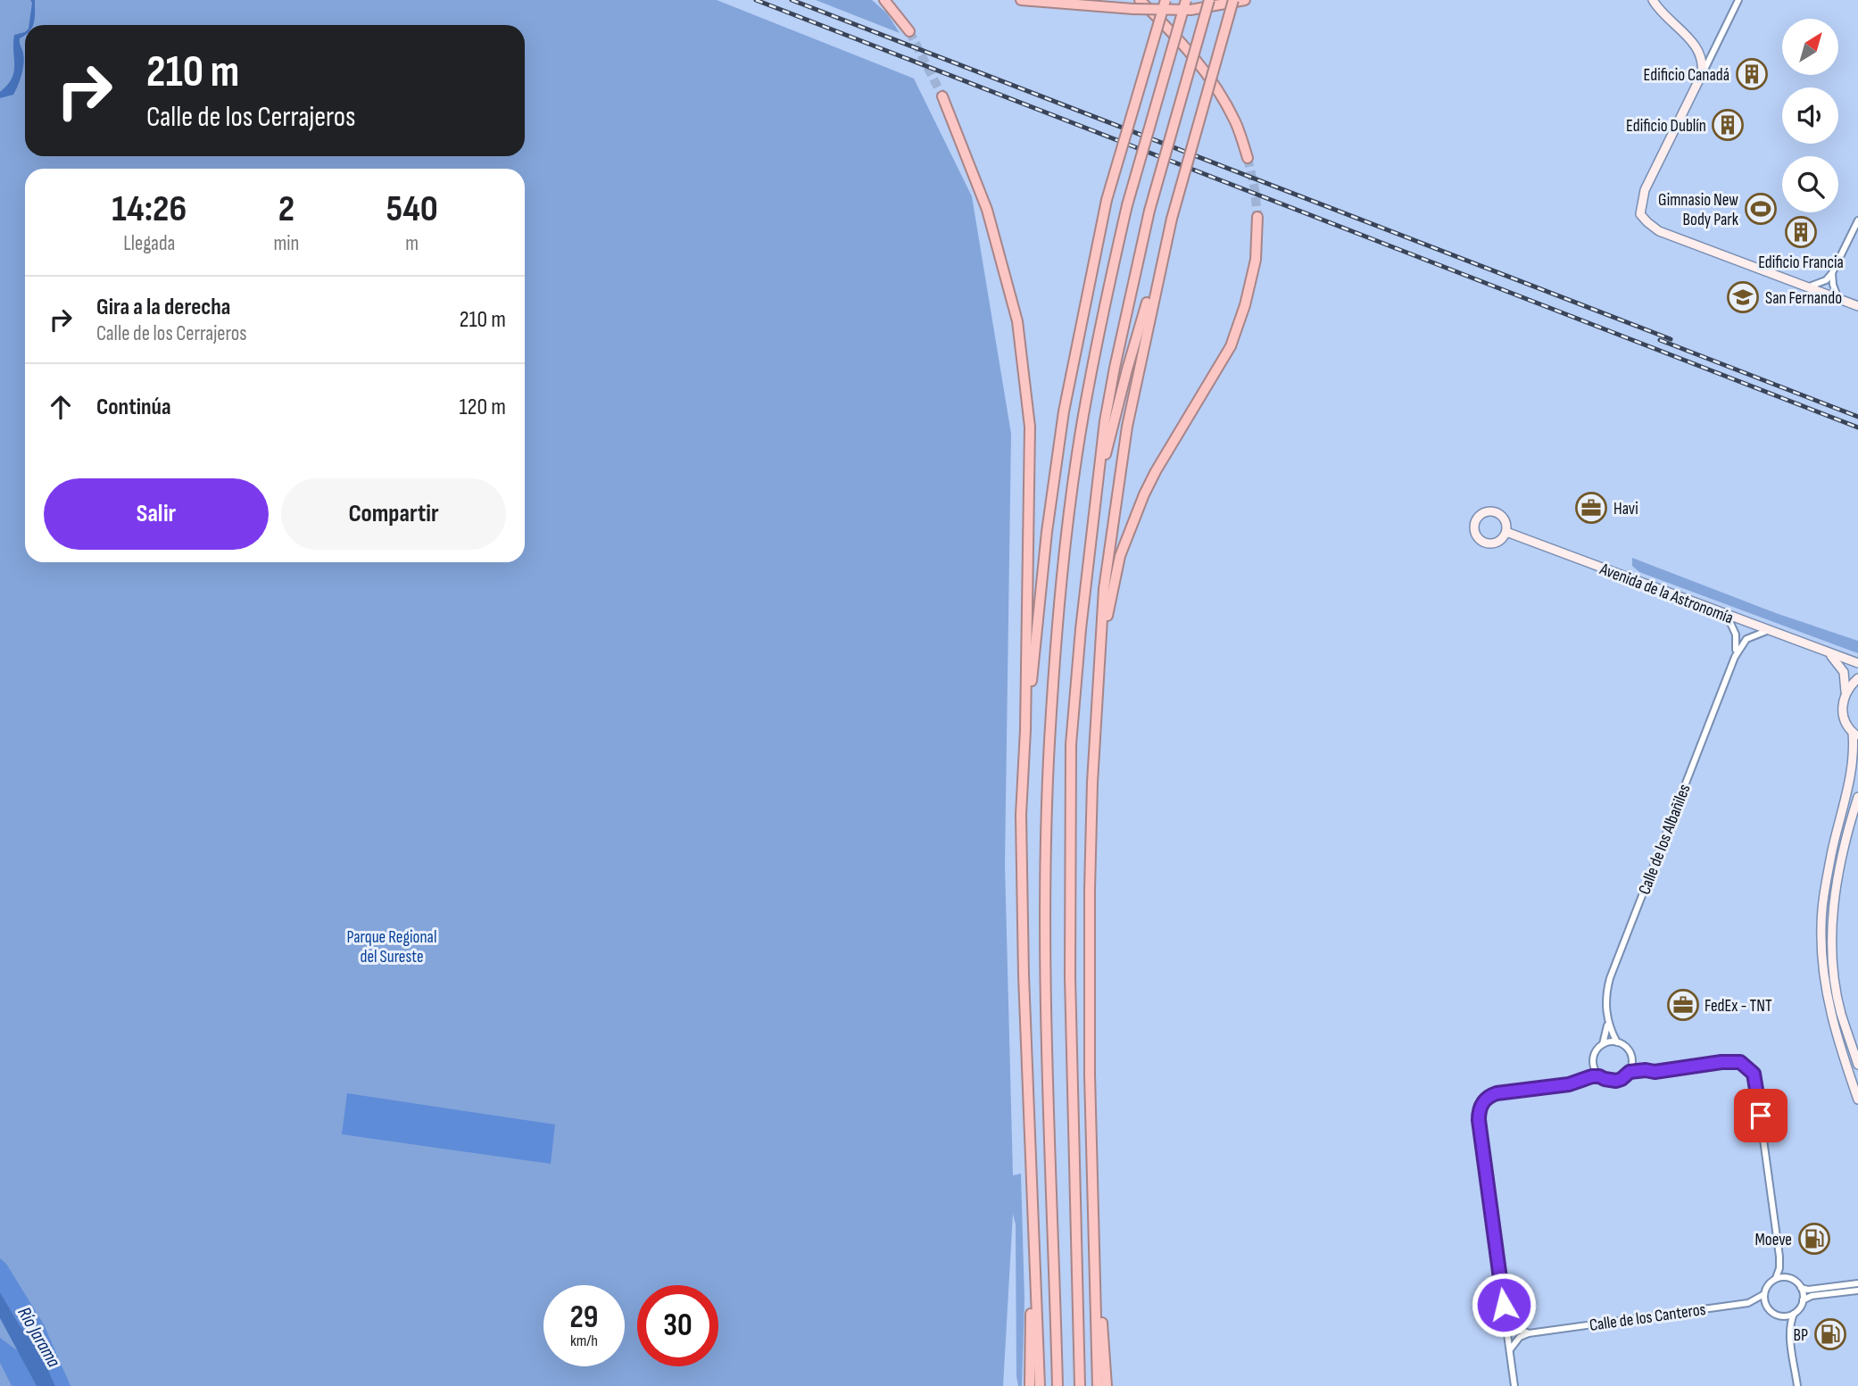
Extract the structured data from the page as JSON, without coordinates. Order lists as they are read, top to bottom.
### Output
{
  "streets": {
    "street": ["Avenida de la Astronomía", "Calle de los Albañiles", "Calle de los Canteros"]
  },
  "crossings": [
    ["Avenida de la Astronomía", "Calle de los Albañiles"]
  ],
  "water": ["Río Jarama"],
  "parks": ["Parque Regional del Sureste"],
  "places": {
    "building": ["Edificio Canadá", "Edificio Dublín", "Edificio Francia"],
    "sports": ["Gimnasio New Body Park"],
    "school or university": ["San Fernando"],
    "office": ["Havi", "FedEx - TNT"],
    "fuel station": ["Moeve", "BP"]
  },
  "north": "top right",
  "page": {
    "turn": ["210 m", "Calle de los Cerrajeros"],
    "eta": [
      "14:26",
      "Llegada",
      "2",
      "min",
      "540",
      "m"
    ],
    "list": [
      {
        "name": "Gira a la derecha",
        "note": "Calle de los Cerrajeros",
        "value": "210 m"
      },
      {
        "name": "Continúa",
        "value": "120 m"
      }
    ],
    "buttons": ["Salir", "Compartir"],
    "speed": "29 km/h",
    "limit": "30"
  }
}
